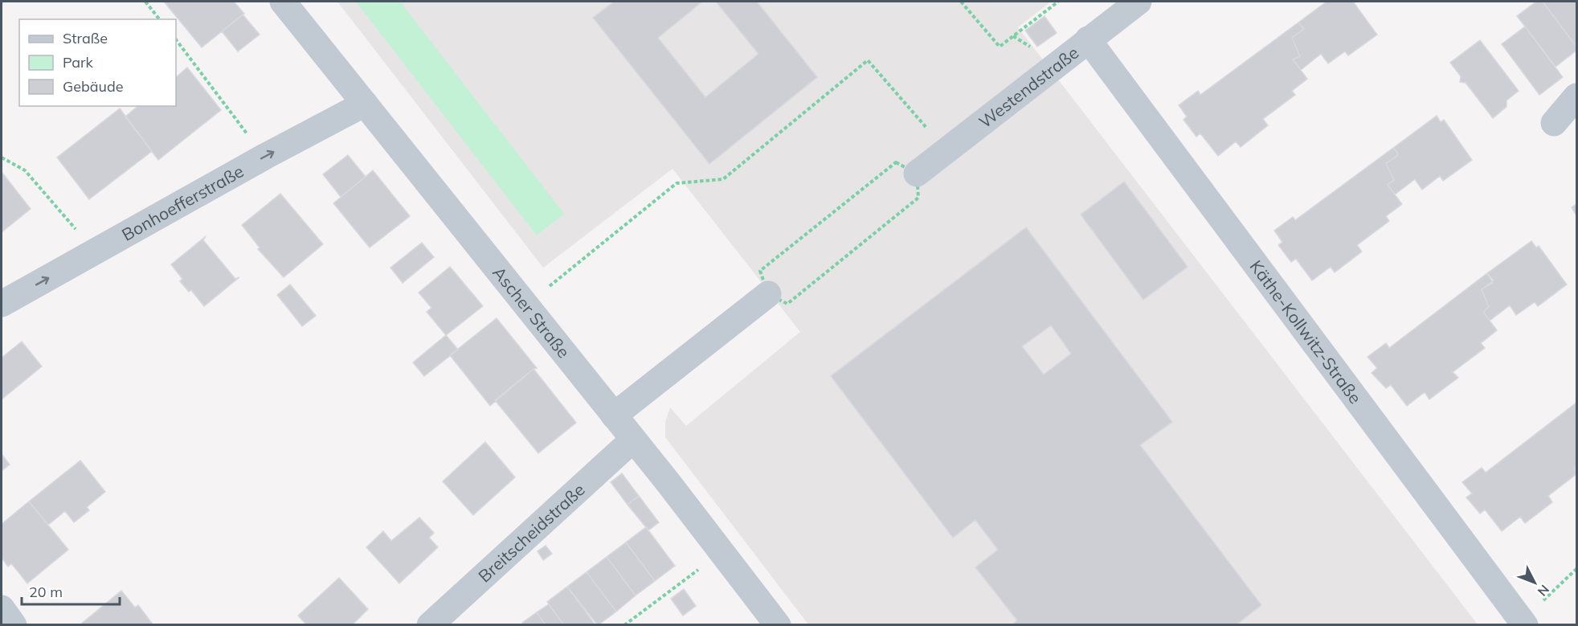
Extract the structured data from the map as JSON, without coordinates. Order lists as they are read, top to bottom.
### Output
{
  "streets": {
    "street": [
      "Westendstraße",
      "Bonhoefferstraße",
      "Ascher Straße",
      "Käthe-Kollwitz-Straße",
      "Breitscheidstraße"
    ]
  },
  "crossings": [
    ["Westendstraße", "Käthe-Kollwitz-Straße"],
    ["Bonhoefferstraße", "Ascher Straße"],
    ["Ascher Straße", "Breitscheidstraße"]
  ],
  "one_way": ["Bonhoefferstraße"],
  "legend": ["Straße", "Park", "Gebäude"],
  "scale_bar": "20 m",
  "north": "bottom right"
}
